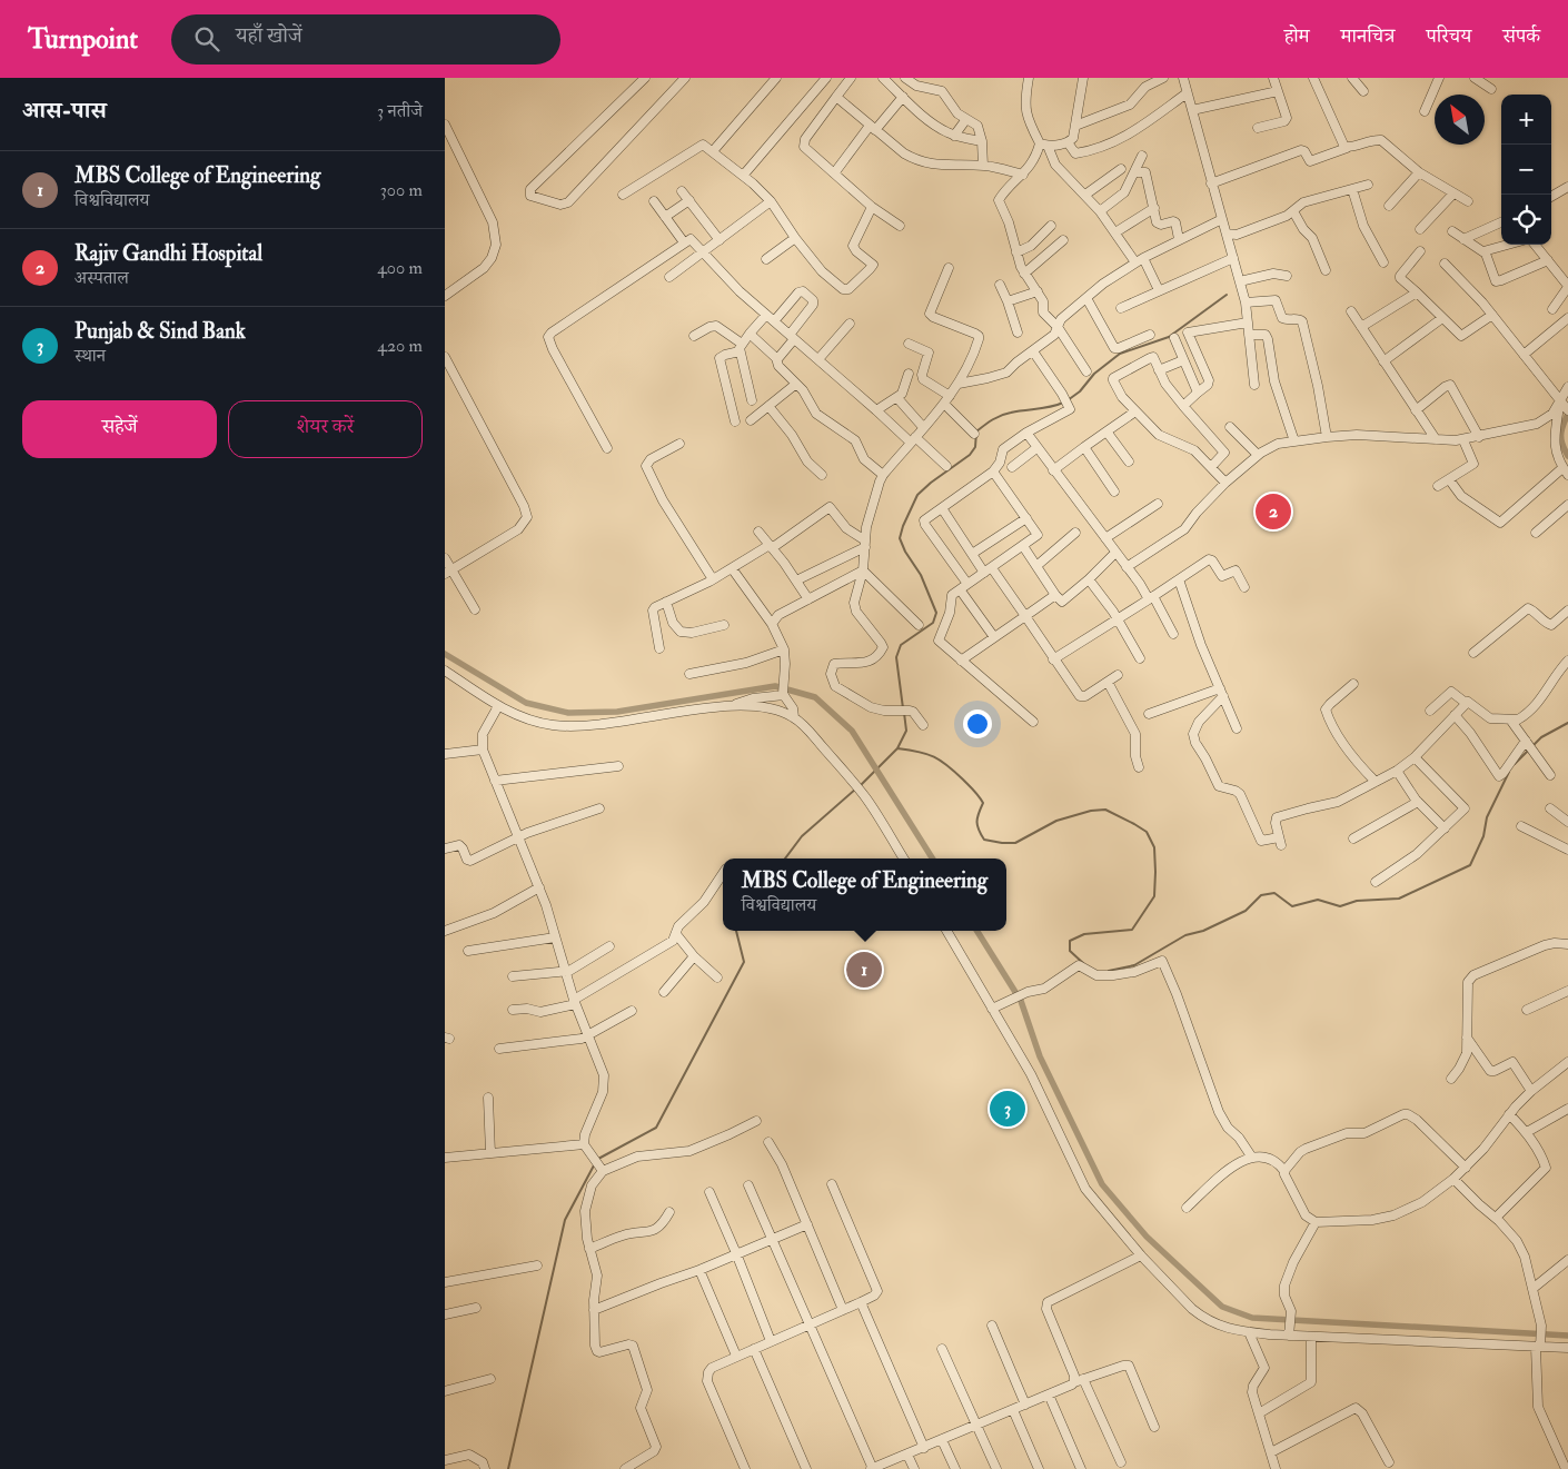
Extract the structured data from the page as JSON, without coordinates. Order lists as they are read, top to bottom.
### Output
{
  "north": "top left",
  "page": {
    "header": "Turnpoint",
    "search": "यहाँ खोजें",
    "nav": [
      "होम",
      "मानचित्र",
      "परिचय",
      "संपर्क"
    ],
    "heading": ["आस-पास", "3 नतीजे"],
    "map_buttons": ["+", "−"],
    "list": [
      {
        "mark": "1",
        "name": "MBS College of Engineering",
        "note": "विश्वविद्यालय",
        "value": "300 m"
      },
      {
        "mark": "2",
        "name": "Rajiv Gandhi Hospital",
        "note": "अस्पताल",
        "value": "400 m"
      },
      {
        "mark": "3",
        "name": "Punjab & Sind Bank",
        "note": "स्थान",
        "value": "420 m"
      }
    ],
    "buttons": ["सहेजें", "शेयर करें"],
    "pins": ["2", "1", "3"],
    "popup": ["MBS College of Engineering", "विश्वविद्यालय"]
  }
}
